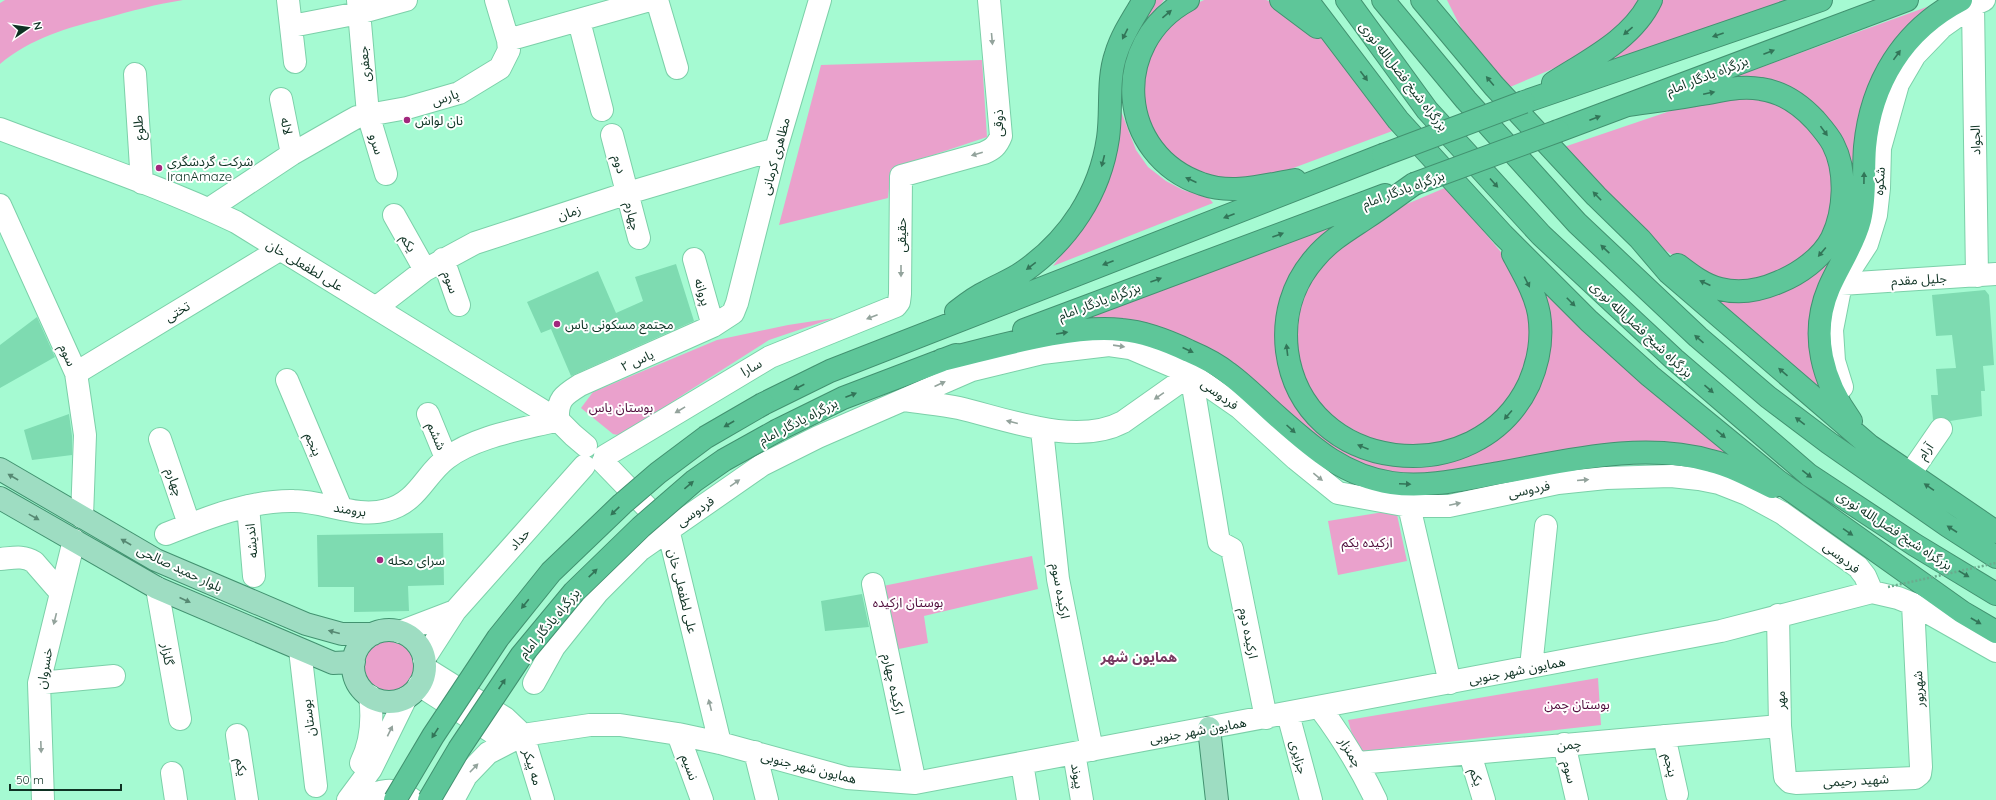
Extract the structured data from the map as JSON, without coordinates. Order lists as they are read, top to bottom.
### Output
{
  "streets": {
    "highway": ["بزرگراه یادگار امام", "بزرگراه شیخ فضل‌الله نوری"],
    "main road": ["بلوار حمید صالحی"],
    "street": [
      "جعفری",
      "پارس",
      "ذوقی",
      "لاله",
      "طلوع",
      "الجواد",
      "سرو",
      "مظاهری کرمانی",
      "دوم",
      "شکوه",
      "زمان",
      "چهارم",
      "حقیقی",
      "یکم",
      "علی لطفعلی خان",
      "جلیل مقدم",
      "سوم",
      "پروانه",
      "تختی",
      "یاس ۲",
      "سارا",
      "فردوسی",
      "ششم",
      "پنجم",
      "آرام",
      "برومند",
      "حداد",
      "اندیشه",
      "ارکیده سوم",
      "ارکیده دوم",
      "گلزار",
      "خسروان",
      "همایون‌ شهر جنوبی",
      "ارکیده چهارم",
      "شهریور",
      "مهر",
      "بوستان",
      "چمن",
      "چمنزار",
      "جزایری",
      "مه‌ پیکر",
      "نسیم",
      "پیوند",
      "شهید رحیمی"
    ]
  },
  "crossings": [
    ["جعفری", "پارس"],
    ["جعفری", "سرو"],
    ["پارس", "لاله"],
    ["پارس", "سرو"],
    ["پارس", "علی لطفعلی خان"],
    ["ذوقی", "حقیقی"],
    ["طلوع", "علی لطفعلی خان"],
    ["الجواد", "شکوه"],
    ["الجواد", "جلیل مقدم"],
    ["مظاهری کرمانی", "زمان"],
    ["مظاهری کرمانی", "یاس ۲"],
    ["دوم", "زمان"],
    ["دوم", "چهارم"],
    ["شکوه", "جلیل مقدم"],
    ["زمان", "چهارم"],
    ["زمان", "یکم"],
    ["زمان", "علی لطفعلی خان"],
    ["زمان", "سوم"],
    ["چهارم", "برومند"],
    ["حقیقی", "سارا"],
    ["یکم", "سوم"],
    ["یکم", "چمن"],
    ["علی لطفعلی خان", "تختی"],
    ["علی لطفعلی خان", "یاس ۲"],
    ["علی لطفعلی خان", "سارا"],
    ["علی لطفعلی خان", "فردوسی"],
    ["علی لطفعلی خان", "برومند"],
    ["علی لطفعلی خان", "حداد"],
    ["علی لطفعلی خان", "همایون‌ شهر جنوبی"],
    ["سوم", "تختی"],
    ["سوم", "بلوار حمید صالحی"],
    ["سوم", "چمن"],
    ["پروانه", "یاس ۲"],
    ["یاس ۲", "برومند"],
    ["سارا", "حداد"],
    ["فردوسی", "ارکیده سوم"],
    ["فردوسی", "ارکیده دوم"],
    ["فردوسی", "همایون‌ شهر جنوبی"],
    ["ششم", "برومند"],
    ["پنجم", "برومند"],
    ["پنجم", "چمن"],
    ["برومند", "اندیشه"],
    ["حداد", "بلوار حمید صالحی"],
    ["بلوار حمید صالحی", "گلزار"],
    ["بلوار حمید صالحی", "خسروان"],
    ["بلوار حمید صالحی", "بوستان"],
    ["ارکیده سوم", "همایون‌ شهر جنوبی"],
    ["ارکیده سوم", "پیوند"],
    ["ارکیده دوم", "همایون‌ شهر جنوبی"],
    ["همایون‌ شهر جنوبی", "ارکیده چهارم"],
    ["همایون‌ شهر جنوبی", "مهر"],
    ["همایون‌ شهر جنوبی", "چمنزار"],
    ["همایون‌ شهر جنوبی", "جزایری"],
    ["همایون‌ شهر جنوبی", "مه‌ پیکر"],
    ["همایون‌ شهر جنوبی", "نسیم"],
    ["همایون‌ شهر جنوبی", "پیوند"],
    ["شهریور", "شهید رحیمی"],
    ["مهر", "چمن"],
    ["مهر", "شهید رحیمی"],
    ["چمن", "چمنزار"]
  ],
  "one_way": ["حقیقی", "سارا", "خسروان"],
  "districts": ["همایون شهر"],
  "parks": [
    "بوستان یاس",
    "ارکیده یکم",
    "بوستان ارکیده",
    "بوستان چمن"
  ],
  "places": [
    "نان لواش",
    "شرکت گردشگری IranAmaze",
    "مجتمع مسکونی یاس",
    "سرای محله"
  ],
  "scale_bar": "50 m",
  "north": "right"
}
